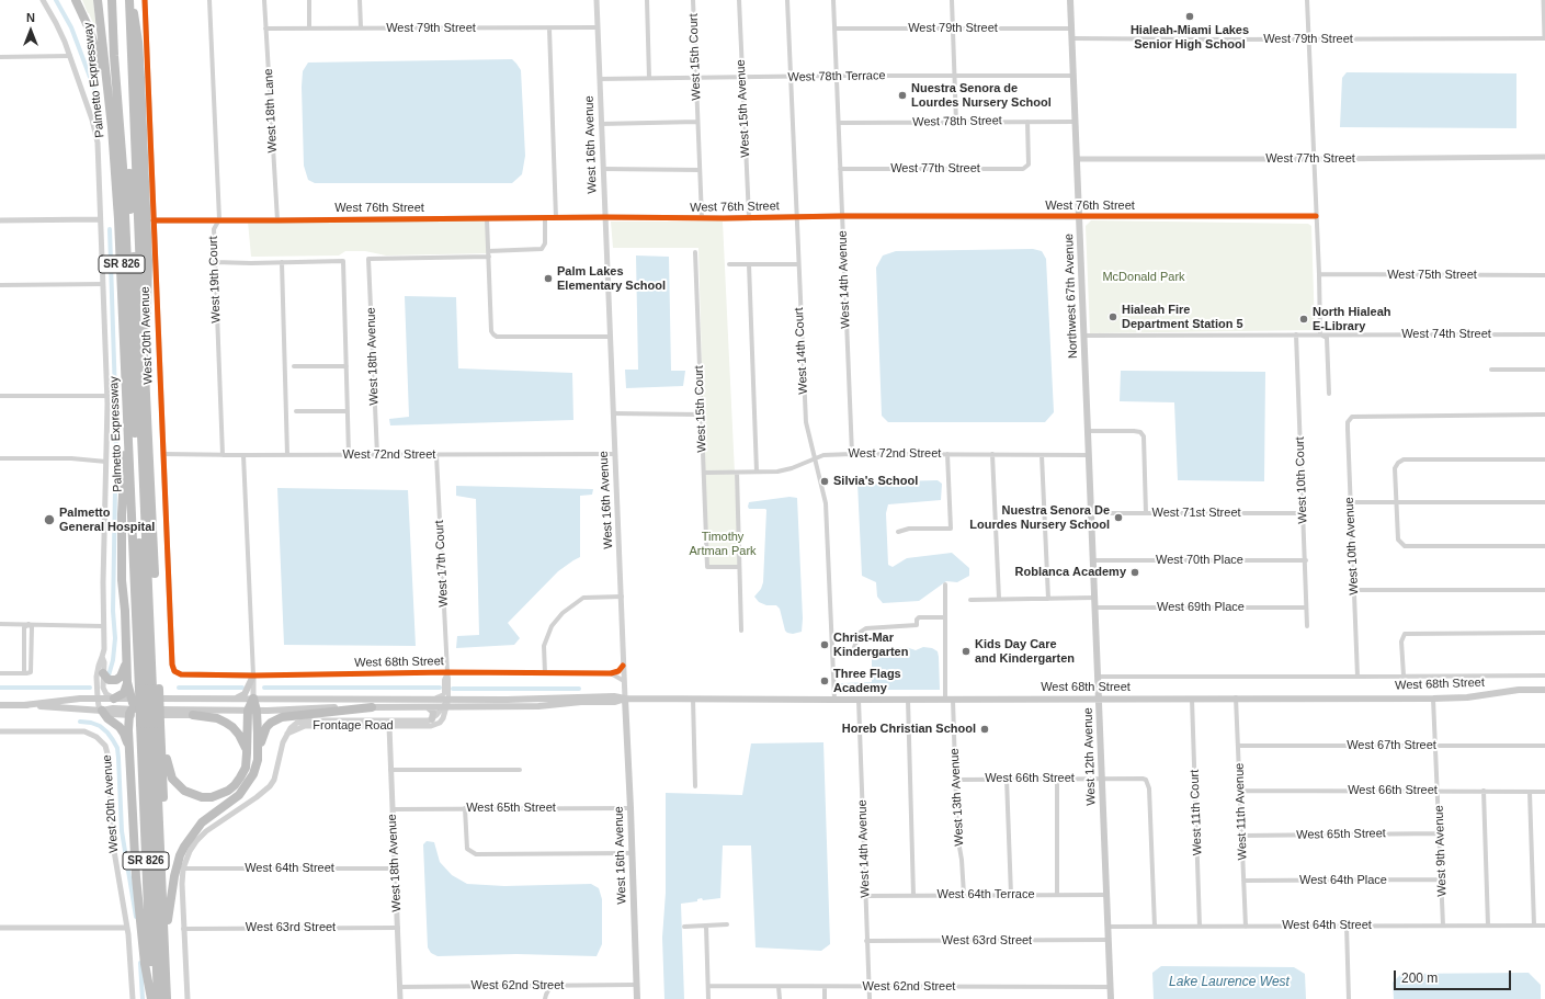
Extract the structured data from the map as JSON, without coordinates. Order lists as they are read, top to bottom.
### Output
{
  "streets": {
    "highway": ["Palmetto Expressway", "SR 826"],
    "main road": [
      "West 16th Avenue",
      "Northwest 67th Avenue",
      "West 68th Street",
      "West 12th Avenue"
    ],
    "street": [
      "West 79th Street",
      "West 15th Court",
      "West 78th Terrace",
      "West 15th Avenue",
      "West 18th Lane",
      "West 78th Street",
      "West 77th Street",
      "West 76th Street",
      "West 75th Street",
      "West 19th Court",
      "West 14th Avenue",
      "West 74th Street",
      "West 20th Avenue",
      "West 14th Court",
      "West 18th Avenue",
      "West 72nd Street",
      "West 10th Court",
      "West 71st Street",
      "West 10th Avenue",
      "West 70th Place",
      "West 17th Court",
      "West 69th Place",
      "Frontage Road",
      "West 67th Street",
      "West 66th Street",
      "West 13th Avenue",
      "West 65th Street",
      "West 11th Avenue",
      "West 11th Court",
      "West 9th Avenue",
      "West 64th Street",
      "West 64th Place",
      "West 64th Terrace",
      "West 63rd Street",
      "West 62nd Street"
    ]
  },
  "crossings": [
    ["West 79th Street", "West 18th Lane"],
    ["West 79th Street", "West 16th Avenue"],
    ["West 79th Street", "West 14th Avenue"],
    ["West 79th Street", "Northwest 67th Avenue"],
    ["West 15th Court", "West 78th Terrace"],
    ["West 15th Court", "West 76th Street"],
    ["West 15th Court", "West 72nd Street"],
    ["West 78th Terrace", "West 15th Avenue"],
    ["West 78th Terrace", "West 16th Avenue"],
    ["West 78th Terrace", "West 14th Avenue"],
    ["West 78th Terrace", "Northwest 67th Avenue"],
    ["West 78th Terrace", "West 14th Court"],
    ["West 15th Avenue", "West 76th Street"],
    ["West 18th Lane", "West 76th Street"],
    ["West 78th Street", "West 77th Street"],
    ["West 78th Street", "West 14th Avenue"],
    ["West 78th Street", "Northwest 67th Avenue"],
    ["West 16th Avenue", "West 76th Street"],
    ["West 16th Avenue", "West 72nd Street"],
    ["West 16th Avenue", "West 68th Street"],
    ["West 16th Avenue", "West 65th Street"],
    ["West 16th Avenue", "West 62nd Street"],
    ["West 77th Street", "West 14th Avenue"],
    ["West 77th Street", "Northwest 67th Avenue"],
    ["West 76th Street", "West 19th Court"],
    ["West 76th Street", "West 14th Avenue"],
    ["West 76th Street", "Northwest 67th Avenue"],
    ["West 76th Street", "West 20th Avenue"],
    ["West 76th Street", "West 14th Court"],
    ["West 19th Court", "West 72nd Street"],
    ["West 14th Avenue", "West 72nd Street"],
    ["West 14th Avenue", "West 68th Street"],
    ["West 14th Avenue", "West 64th Terrace"],
    ["West 14th Avenue", "West 63rd Street"],
    ["West 14th Avenue", "West 62nd Street"],
    ["Northwest 67th Avenue", "West 74th Street"],
    ["Northwest 67th Avenue", "West 72nd Street"],
    ["Northwest 67th Avenue", "West 71st Street"],
    ["Northwest 67th Avenue", "West 12th Avenue"],
    ["West 74th Street", "West 10th Court"],
    ["West 20th Avenue", "West 72nd Street"],
    ["West 20th Avenue", "West 68th Street"],
    ["West 14th Court", "West 72nd Street"],
    ["West 14th Court", "West 68th Street"],
    ["West 18th Avenue", "West 72nd Street"],
    ["West 18th Avenue", "Frontage Road"],
    ["West 18th Avenue", "West 65th Street"],
    ["West 18th Avenue", "West 64th Street"],
    ["West 18th Avenue", "West 63rd Street"],
    ["West 18th Avenue", "West 62nd Street"],
    ["West 72nd Street", "West 17th Court"],
    ["West 10th Court", "West 71st Street"],
    ["West 10th Court", "West 70th Place"],
    ["West 10th Court", "West 69th Place"],
    ["West 71st Street", "West 12th Avenue"],
    ["West 10th Avenue", "West 68th Street"],
    ["West 70th Place", "West 12th Avenue"],
    ["West 17th Court", "West 68th Street"],
    ["West 17th Court", "Frontage Road"],
    ["West 69th Place", "West 12th Avenue"],
    ["West 68th Street", "Frontage Road"],
    ["West 68th Street", "West 12th Avenue"],
    ["West 68th Street", "West 13th Avenue"],
    ["West 68th Street", "West 11th Avenue"],
    ["West 68th Street", "West 11th Court"],
    ["West 68th Street", "West 9th Avenue"],
    ["West 67th Street", "West 11th Avenue"],
    ["West 67th Street", "West 9th Avenue"],
    ["West 12th Avenue", "West 66th Street"],
    ["West 12th Avenue", "West 64th Street"],
    ["West 12th Avenue", "West 64th Terrace"],
    ["West 12th Avenue", "West 63rd Street"],
    ["West 12th Avenue", "West 62nd Street"],
    ["West 66th Street", "West 13th Avenue"],
    ["West 66th Street", "West 11th Avenue"],
    ["West 66th Street", "West 9th Avenue"],
    ["West 66th Street", "West 64th Street"],
    ["West 13th Avenue", "West 64th Terrace"],
    ["West 65th Street", "West 11th Avenue"],
    ["West 65th Street", "West 9th Avenue"],
    ["West 11th Avenue", "West 64th Street"],
    ["West 11th Avenue", "West 64th Place"],
    ["West 11th Court", "West 64th Street"],
    ["West 9th Avenue", "West 64th Street"],
    ["West 9th Avenue", "West 64th Place"]
  ],
  "water": ["Lake Laurence West"],
  "parks": ["McDonald Park", "Timothy Artman Park"],
  "places": [
    "Hialeah-Miami Lakes Senior High School",
    "Nuestra Senora de Lourdes Nursery School",
    "Palm Lakes Elementary School",
    "Hialeah Fire Department Station 5",
    "North Hialeah E-Library",
    "Silvia's School",
    "Nuestra Senora De Lourdes Nursery School",
    "Palmetto General Hospital",
    "Roblanca Academy",
    "Christ-Mar Kindergarten",
    "Kids Day Care and Kindergarten",
    "Three Flags Academy",
    "Horeb Christian School"
  ],
  "scale_bar": "200 m",
  "north": "top"
}
